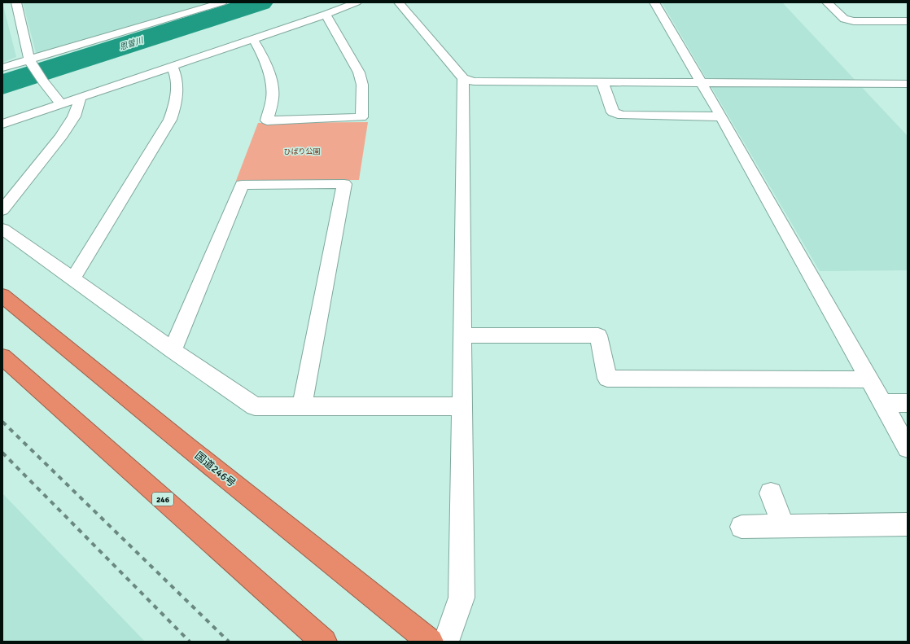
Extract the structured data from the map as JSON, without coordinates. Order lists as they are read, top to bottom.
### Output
{
  "streets": {
    "highway": ["国道246号", "246"]
  },
  "water": ["恩曽川"],
  "parks": ["ひばり公園"]
}
